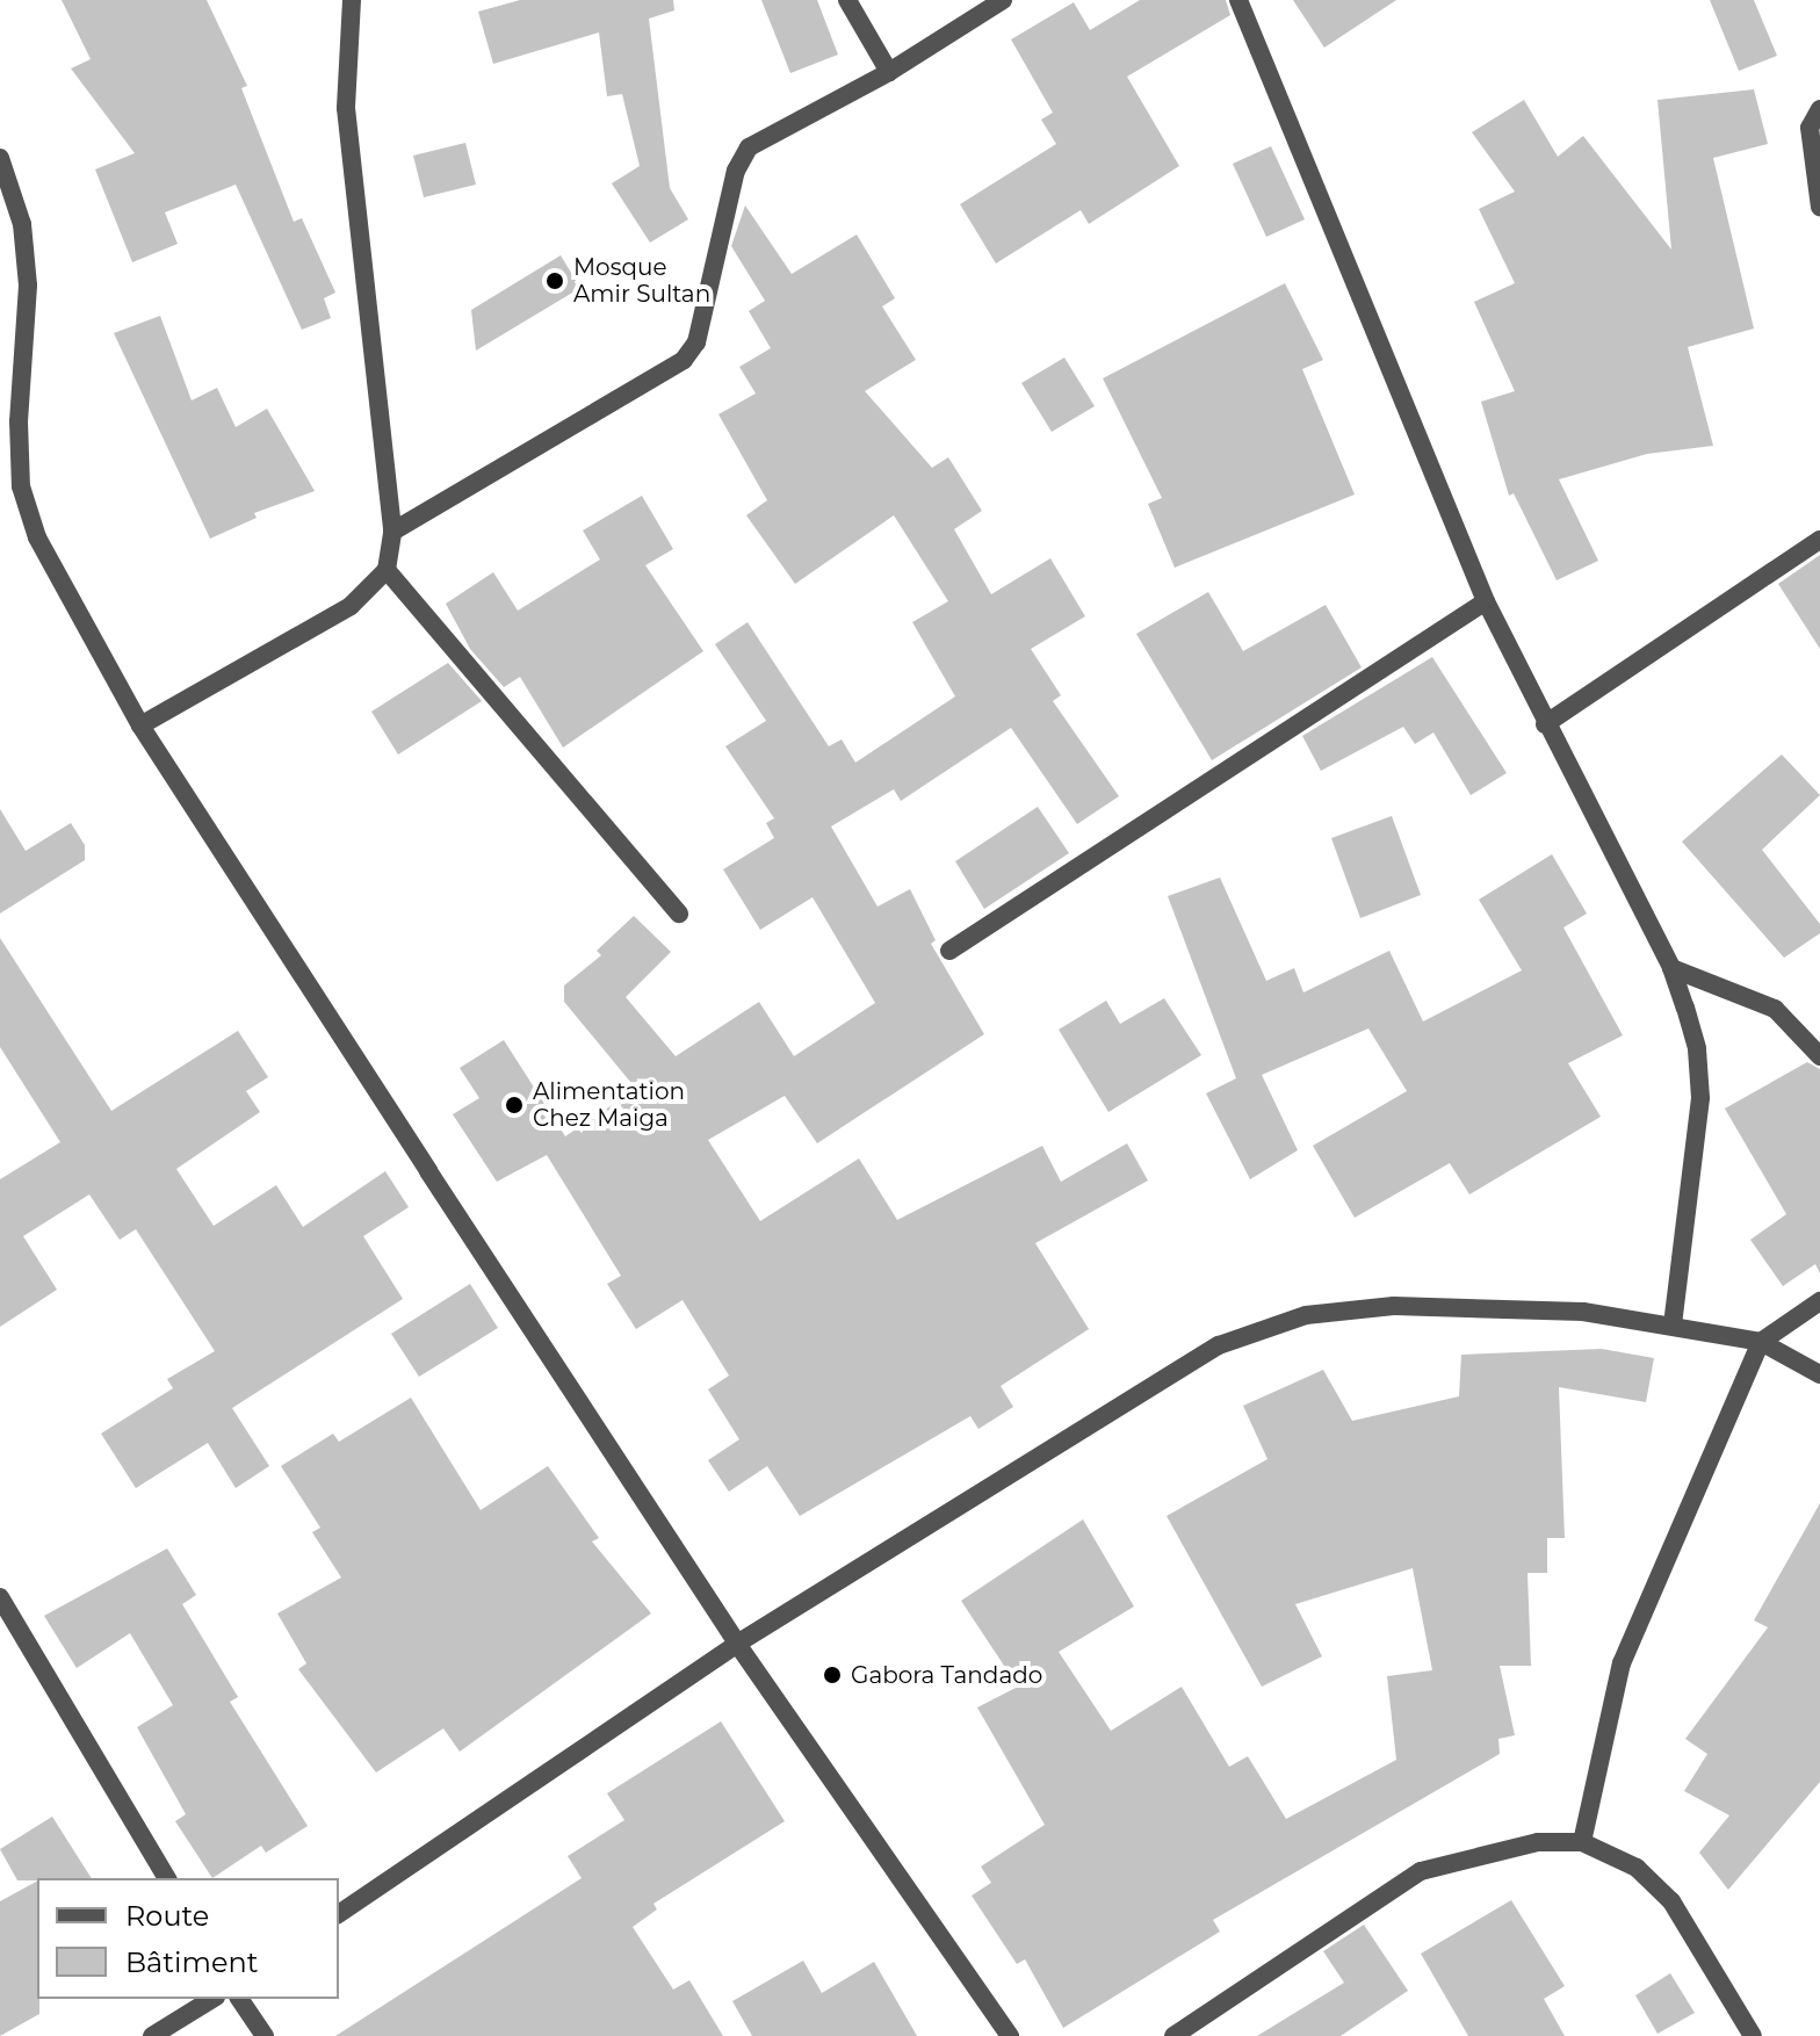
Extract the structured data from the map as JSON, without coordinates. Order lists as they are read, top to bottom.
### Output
{
  "places": ["Mosque Amir Sultan", "Alimentation Chez Maiga", "Gabora Tandado"],
  "legend": ["Route", "Bâtiment"]
}
